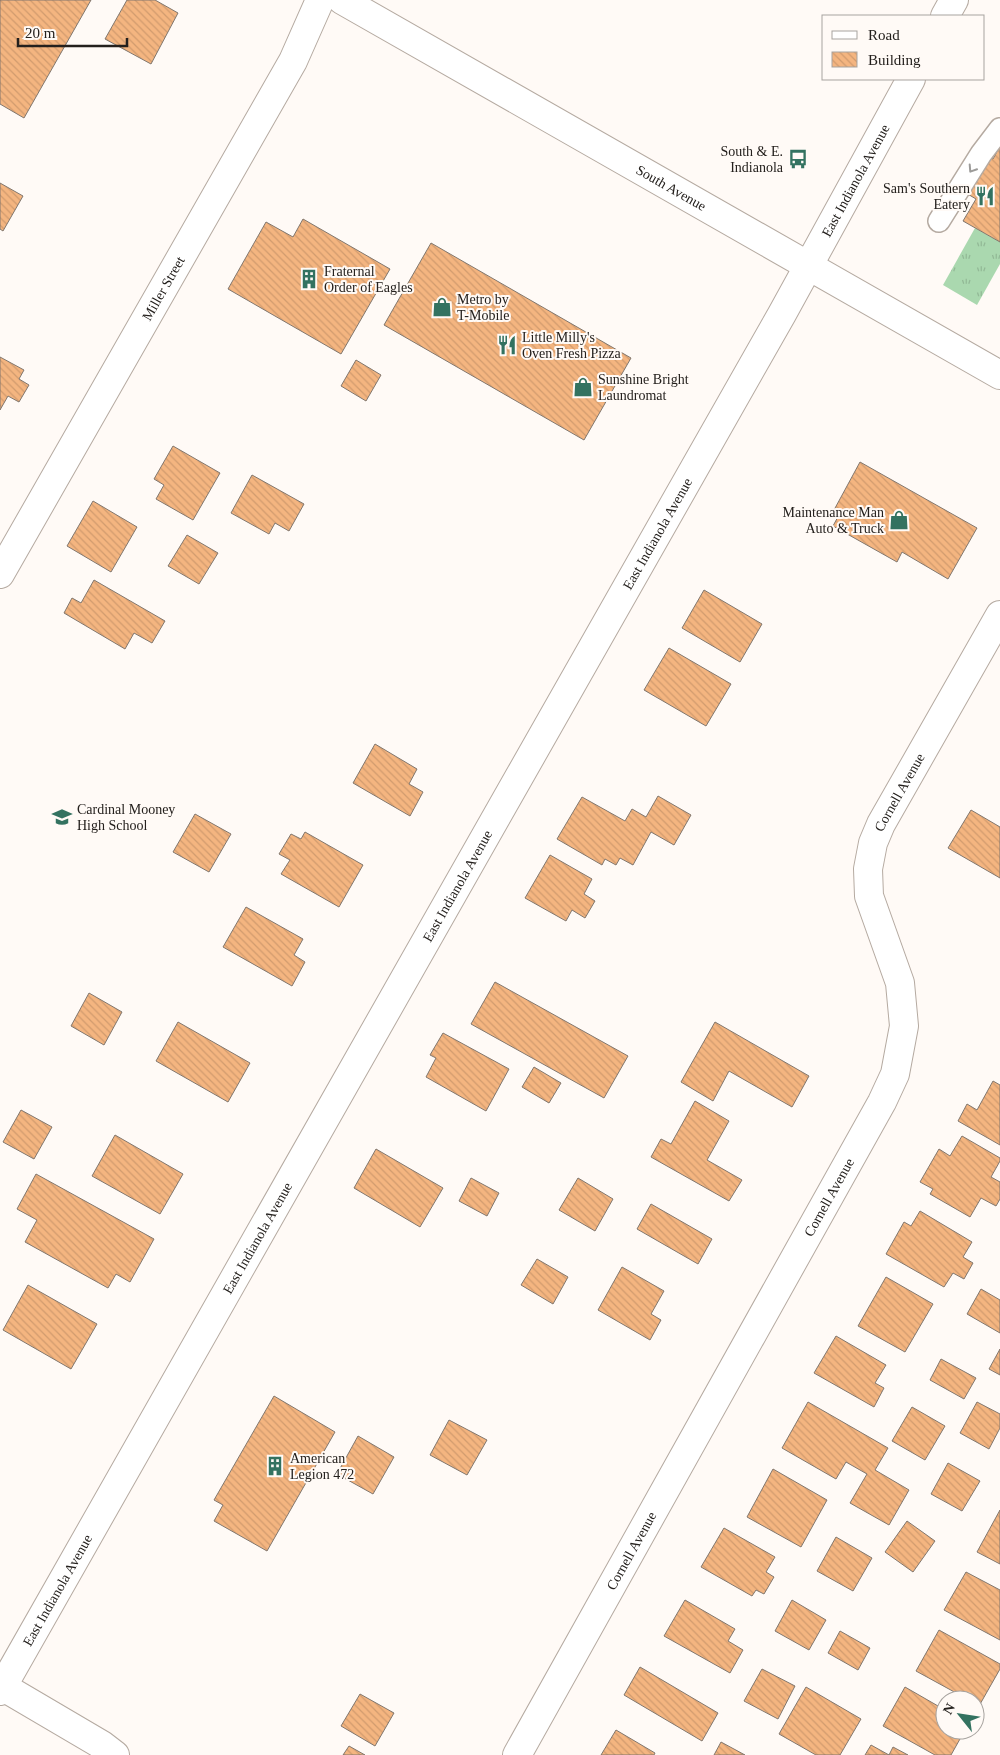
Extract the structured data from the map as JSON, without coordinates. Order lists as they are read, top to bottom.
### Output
{
  "streets": {
    "street": [
      "East Indianola Avenue",
      "South Avenue",
      "Miller Street",
      "Cornell Avenue"
    ]
  },
  "crossings": [
    ["East Indianola Avenue", "South Avenue"]
  ],
  "places": {
    "bus stop": ["South & E. Indianola"],
    "restaurant": ["Sam's Southern Eatery", "Little Milly's Oven Fresh Pizza"],
    "building": ["Fraternal Order of Eagles", "American Legion 472"],
    "shop": ["Metro by T-Mobile", "Sunshine Bright Laundromat", "Maintenance Man Auto & Truck"],
    "school or university": ["Cardinal Mooney High School"]
  },
  "legend": ["Road", "Building"],
  "scale_bar": "20 m",
  "north": "top left"
}
